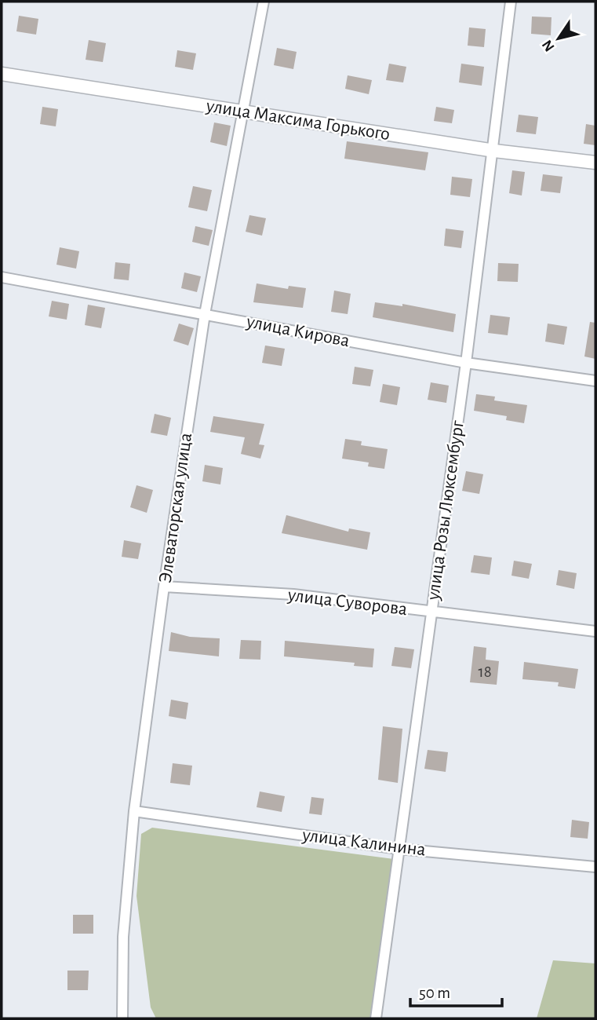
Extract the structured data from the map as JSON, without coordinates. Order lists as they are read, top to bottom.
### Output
{
  "streets": {
    "street": [
      "улица Максима Горького",
      "улица Кирова",
      "Элеваторская улица",
      "улица Розы Люксембург",
      "улица Суворова",
      "улица Калинина"
    ]
  },
  "crossings": [
    ["улица Максима Горького", "Элеваторская улица"],
    ["улица Максима Горького", "улица Розы Люксембург"],
    ["улица Кирова", "Элеваторская улица"],
    ["улица Кирова", "улица Розы Люксембург"],
    ["Элеваторская улица", "улица Суворова"],
    ["Элеваторская улица", "улица Калинина"],
    ["улица Розы Люксембург", "улица Суворова"],
    ["улица Розы Люксембург", "улица Калинина"]
  ],
  "house_numbers": ["18"],
  "scale_bar": "50 m",
  "north": "bottom left"
}
